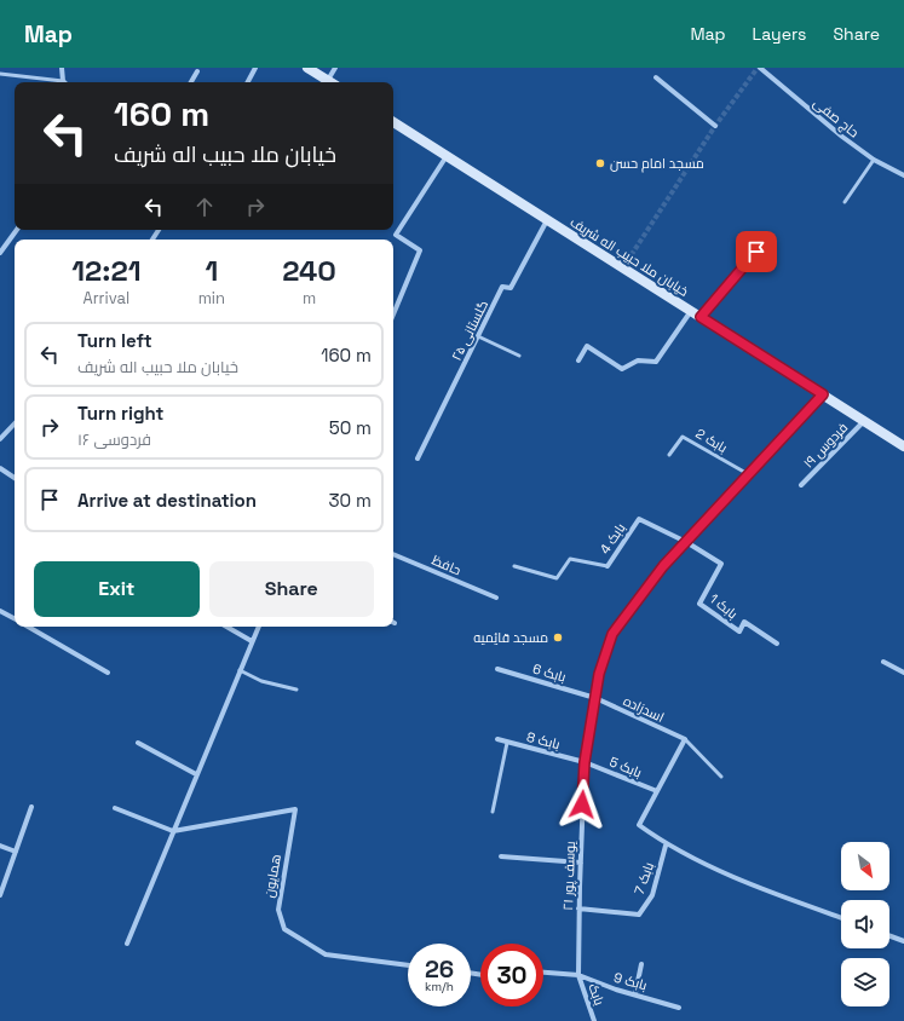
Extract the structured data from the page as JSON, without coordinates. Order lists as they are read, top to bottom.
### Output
{
  "streets": {
    "main road": ["خیابان ملا حبیب اله شریف"],
    "street": [
      "حاج صفی",
      "گلستانی ۲۵",
      "فردوس ۱۹",
      "بابک 4",
      "حافظ",
      "بابک 1",
      "بابک 6",
      "اسدزاده",
      "بابک 8",
      "بابک 5",
      "همایون",
      "یوسف پور ۲۱",
      "بابک 7",
      "بابک 9",
      "بابک"
    ],
    "lane": ["بابک 2"]
  },
  "crossings": [
    ["خیابان ملا حبیب اله شریف", "گلستانی ۲۵"],
    ["خیابان ملا حبیب اله شریف", "فردوس ۱۹"],
    ["خیابان ملا حبیب اله شریف", "یوسف پور ۲۱"],
    ["بابک 2", "یوسف پور ۲۱"],
    ["بابک 4", "بابک 1"],
    ["بابک 4", "یوسف پور ۲۱"],
    ["بابک 1", "یوسف پور ۲۱"],
    ["بابک 6", "اسدزاده"],
    ["بابک 6", "یوسف پور ۲۱"],
    ["اسدزاده", "یوسف پور ۲۱"],
    ["بابک 8", "بابک 5"],
    ["بابک 8", "یوسف پور ۲۱"],
    ["بابک 5", "یوسف پور ۲۱"],
    ["یوسف پور ۲۱", "بابک 7"],
    ["یوسف پور ۲۱", "بابک 9"],
    ["یوسف پور ۲۱", "بابک"],
    ["بابک 9", "بابک"]
  ],
  "places": ["مسجد امام حسن", "مسجد قایٔمیه"],
  "north": "bottom right",
  "page": {
    "header": "Map",
    "nav": ["Map", "Layers", "Share"],
    "turn": ["160 m", "خیابان ملا حبیب اله شریف"],
    "eta": [
      "12:21",
      "Arrival",
      "1",
      "min",
      "240",
      "m"
    ],
    "list": [
      {
        "name": "Turn left",
        "note": "خیابان ملا حبیب اله شریف",
        "value": "160 m"
      },
      {
        "name": "Turn right",
        "note": "فردوسی ۱۶",
        "value": "50 m"
      },
      {
        "name": "Arrive at destination",
        "value": "30 m"
      }
    ],
    "buttons": ["Exit", "Share"],
    "speed": "26 km/h",
    "limit": "30"
  }
}
